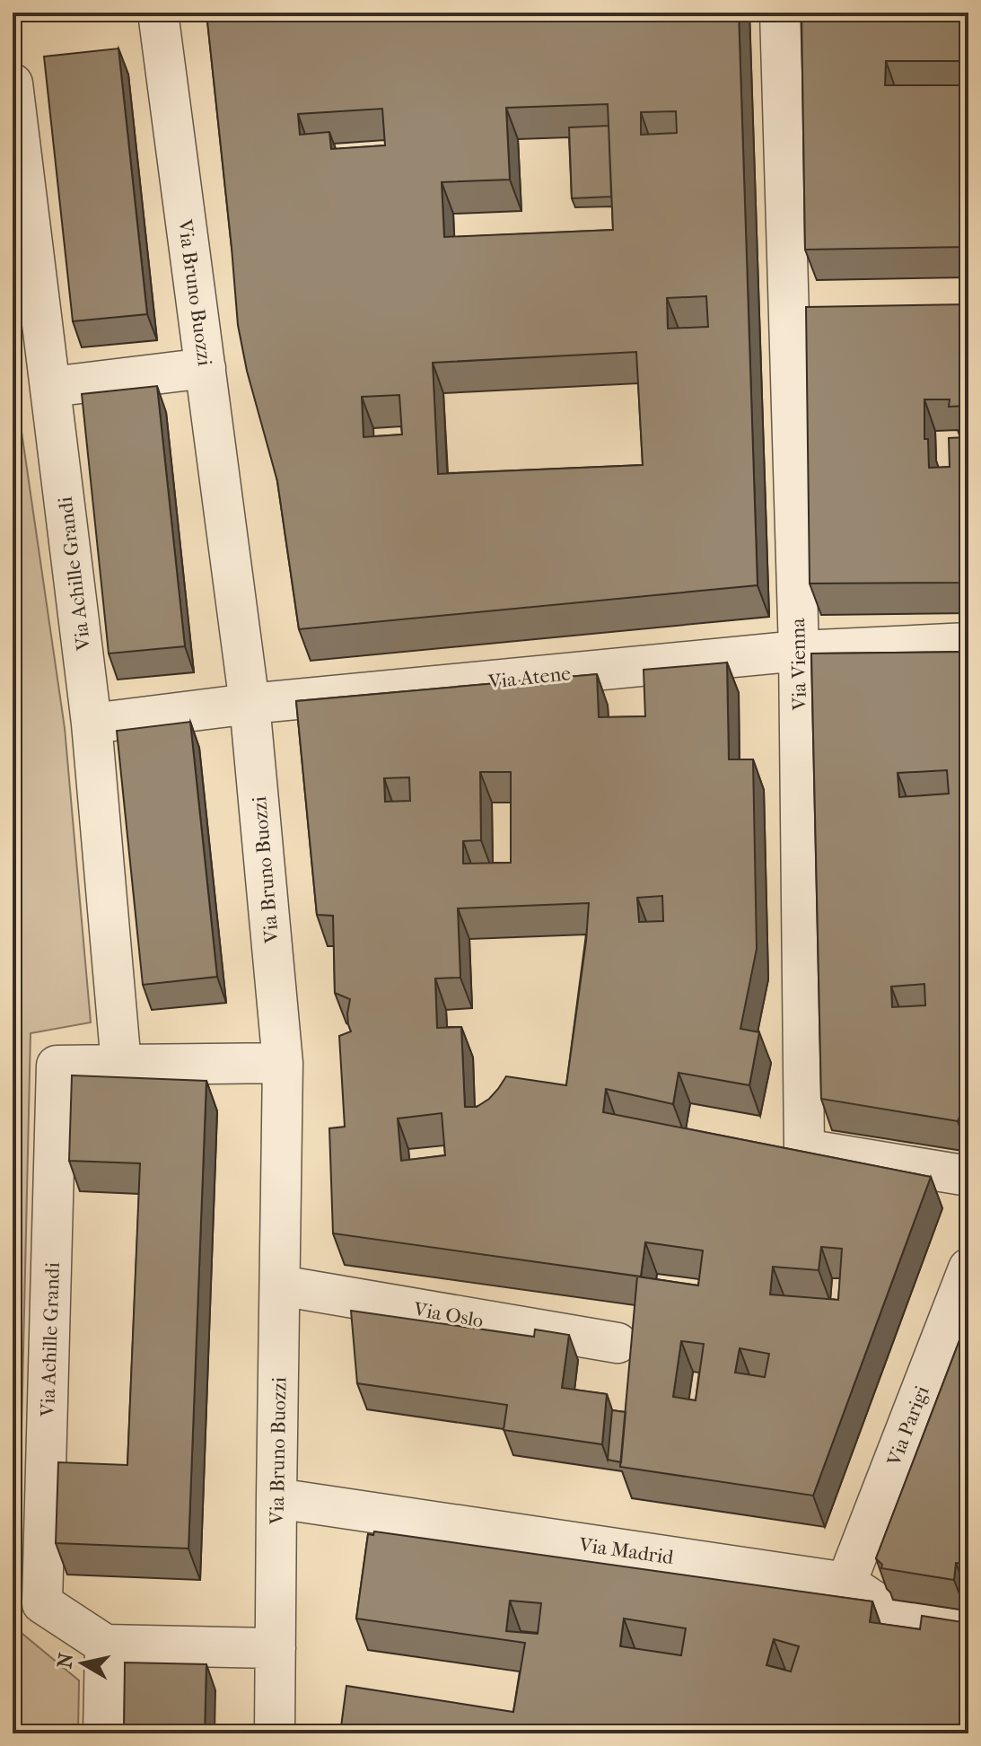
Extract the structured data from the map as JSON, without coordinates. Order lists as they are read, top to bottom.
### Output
{
  "streets": {
    "street": [
      "Via Bruno Buozzi",
      "Via Achille Grandi",
      "Via Vienna",
      "Via Atene",
      "Via Oslo",
      "Via Parigi",
      "Via Madrid"
    ]
  },
  "crossings": [
    ["Via Bruno Buozzi", "Via Achille Grandi"],
    ["Via Bruno Buozzi", "Via Atene"],
    ["Via Bruno Buozzi", "Via Oslo"],
    ["Via Bruno Buozzi", "Via Madrid"],
    ["Via Achille Grandi", "Via Atene"],
    ["Via Vienna", "Via Atene"],
    ["Via Parigi", "Via Madrid"]
  ],
  "north": "left"
}
